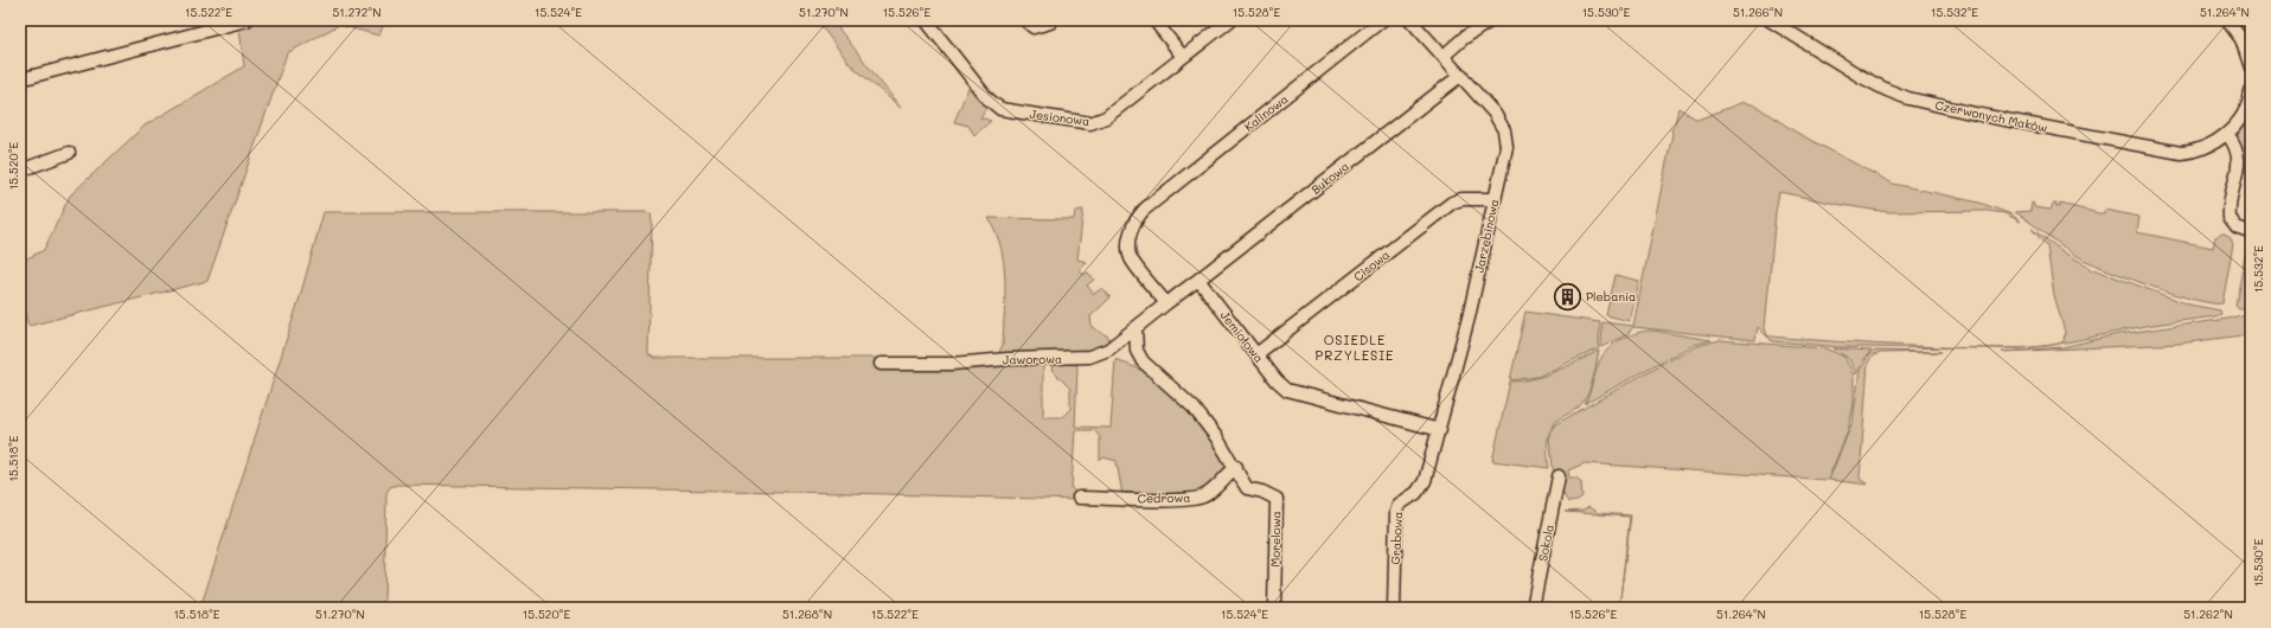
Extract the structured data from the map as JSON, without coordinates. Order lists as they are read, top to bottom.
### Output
{
  "streets": {
    "street": [
      "Kalinowa",
      "Czerwonych Maków",
      "Jesionowa",
      "Bukowa",
      "Jarzębinowa",
      "Cisowa",
      "Jemiołowa",
      "Jaworowa",
      "Cedrowa",
      "Grabowa",
      "Morelowa",
      "Sokola"
    ]
  },
  "crossings": [
    ["Kalinowa", "Jaworowa"],
    ["Bukowa", "Jarzębinowa"],
    ["Bukowa", "Jemiołowa"],
    ["Jarzębinowa", "Cisowa"],
    ["Jarzębinowa", "Jemiołowa"],
    ["Jarzębinowa", "Grabowa"],
    ["Cisowa", "Jemiołowa"],
    ["Cedrowa", "Morelowa"]
  ],
  "districts": ["OSIEDLE PRZYLESIE"],
  "places": {
    "building": ["Plebania"]
  },
  "coordinates": [
    "15.522°E",
    "51.272°N",
    "15.524°E",
    "51.270°N",
    "15.526°E",
    "15.528°E",
    "15.530°E",
    "51.266°N",
    "15.532°E",
    "51.264°N",
    "15.520°E",
    "15.518°E",
    "51.268°N",
    "51.262°N"
  ]
}
